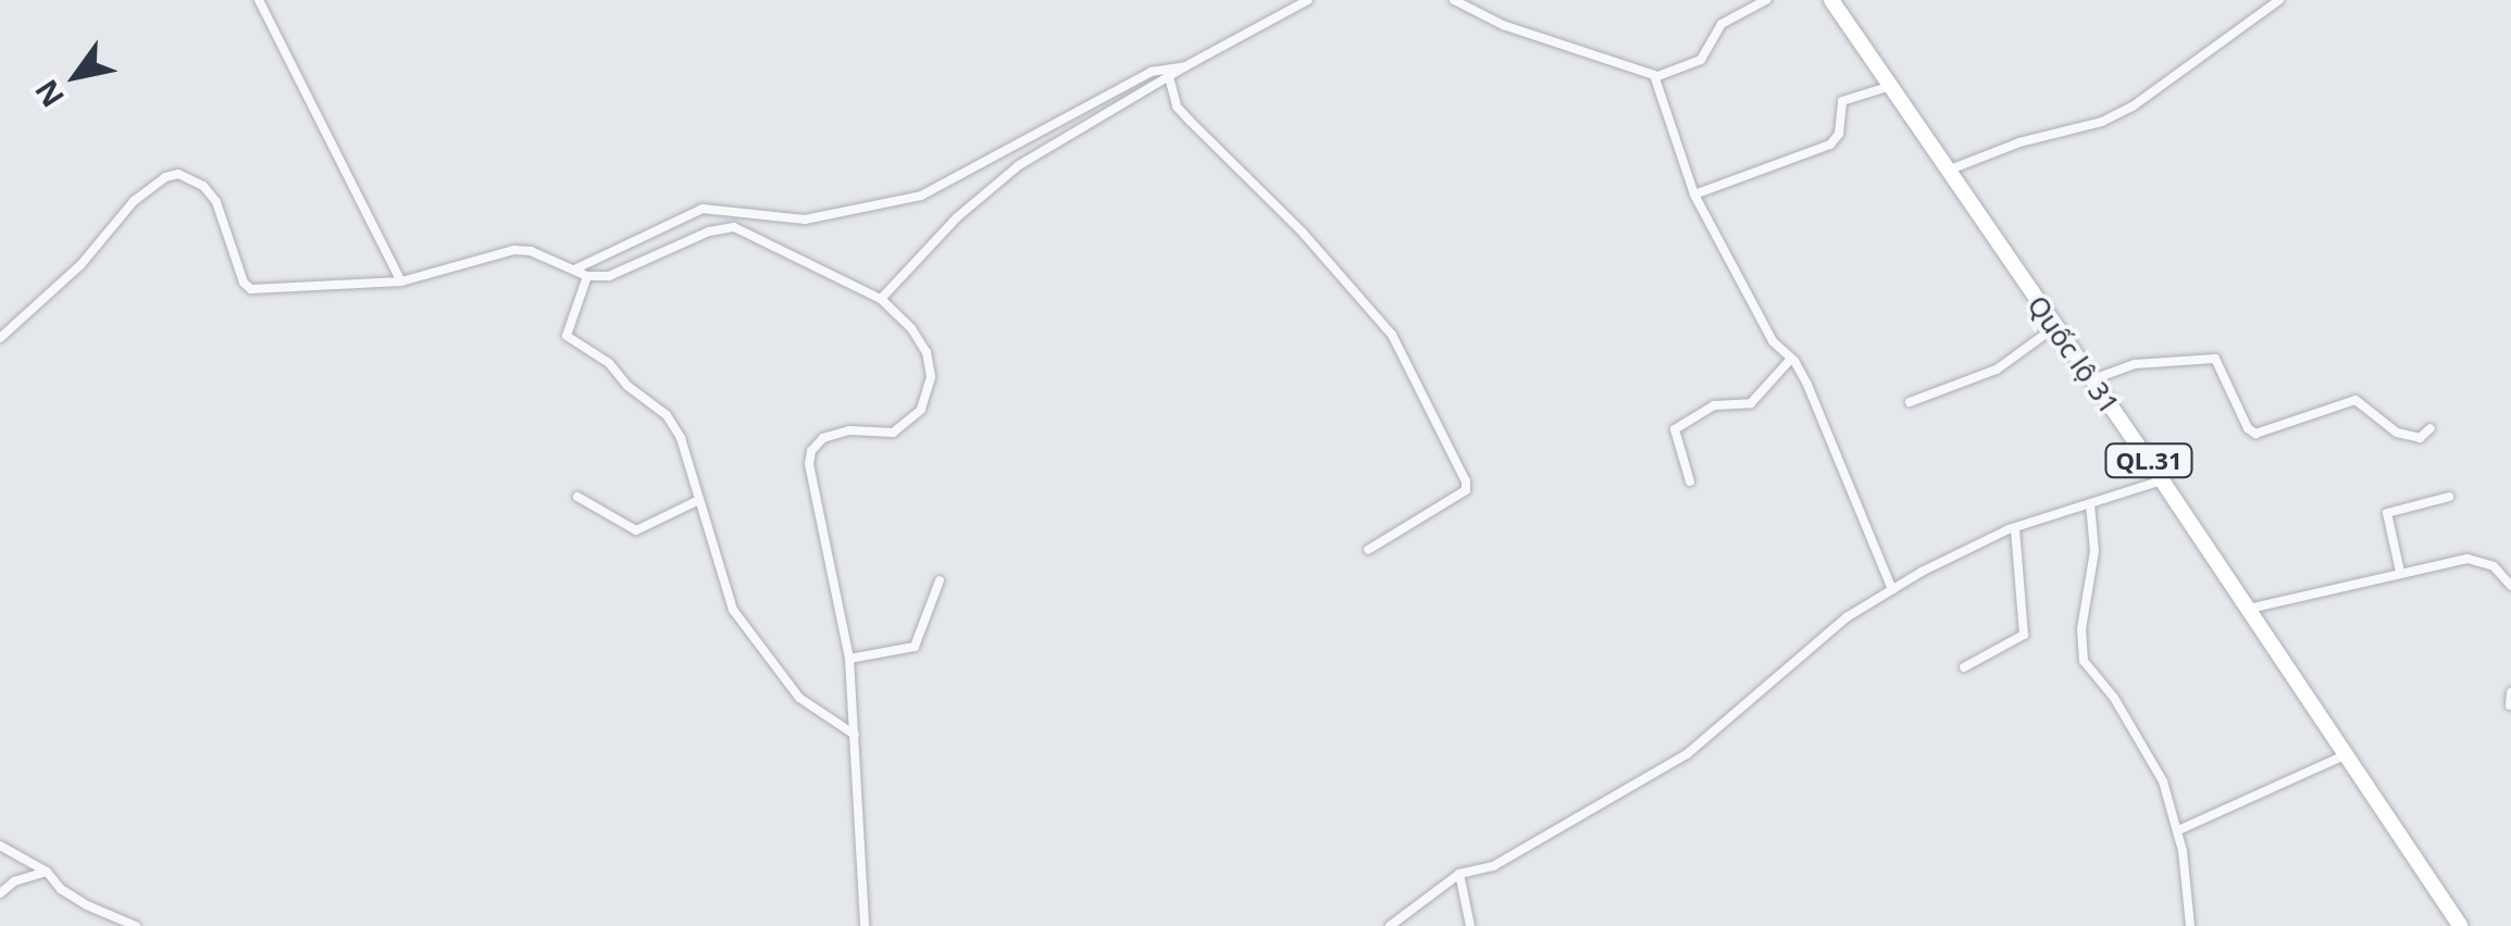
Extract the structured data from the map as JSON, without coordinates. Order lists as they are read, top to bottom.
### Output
{
  "streets": {
    "highway": ["Quốc lộ 31", "QL.31"]
  },
  "north": "bottom left"
}
